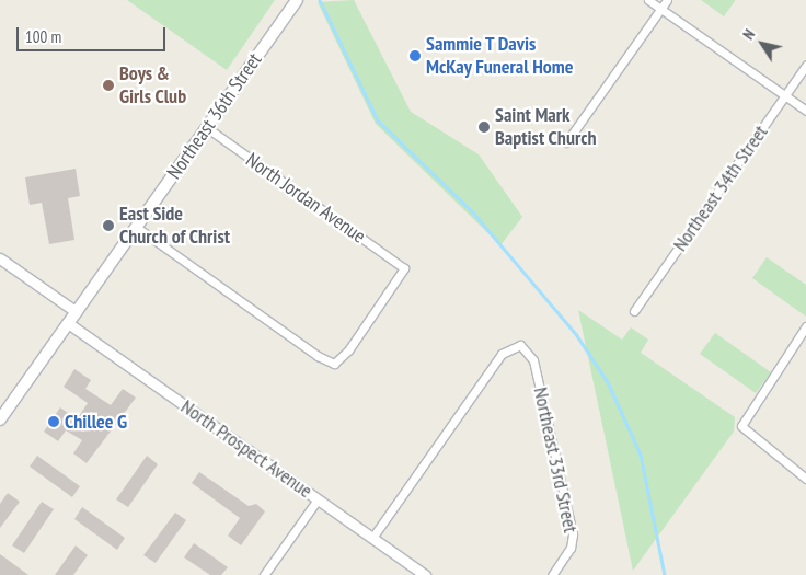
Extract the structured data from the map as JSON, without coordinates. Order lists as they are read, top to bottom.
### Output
{
  "streets": {
    "main road": ["Northeast 36th Street"],
    "street": [
      "Northeast 34th Street",
      "North Jordan Avenue",
      "North Prospect Avenue",
      "Northeast 33rd Street"
    ]
  },
  "crossings": [
    ["Northeast 36th Street", "North Jordan Avenue"],
    ["Northeast 36th Street", "North Prospect Avenue"],
    ["North Prospect Avenue", "Northeast 33rd Street"]
  ],
  "places": [
    "Sammie T Davis McKay Funeral Home",
    "Boys & Girls Club",
    "Saint Mark Baptist Church",
    "East Side Church of Christ",
    "Chillee G"
  ],
  "scale_bar": "100 m",
  "north": "top left"
}
